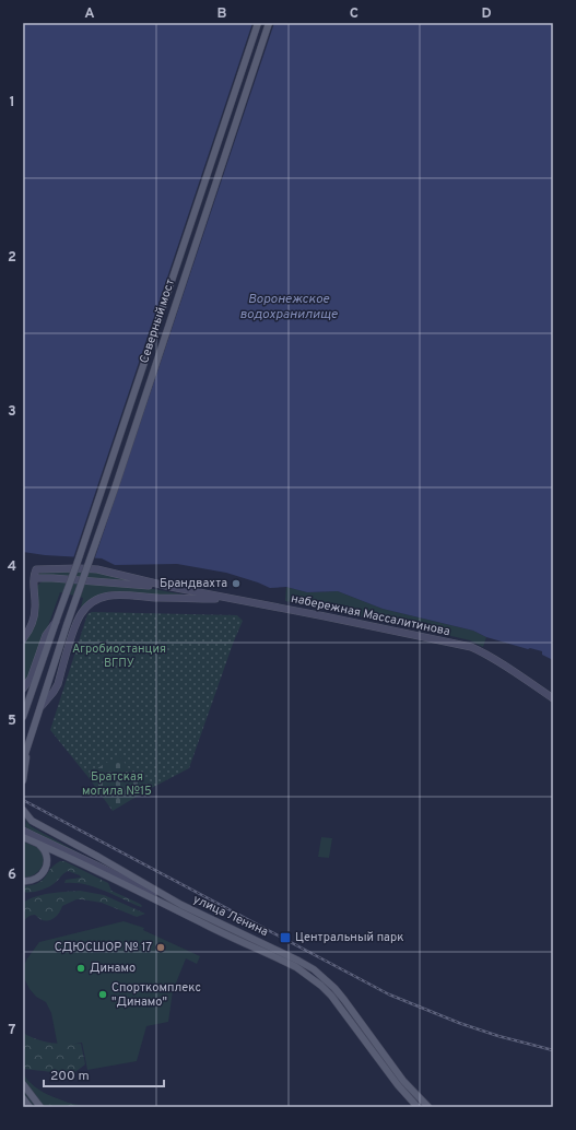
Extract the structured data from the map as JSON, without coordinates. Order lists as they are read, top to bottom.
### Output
{
  "streets": {
    "main road": ["Северный мост", "набережная Массалитинова", "улица Ленина"]
  },
  "water": ["Воронежское водохранилище"],
  "parks": ["Агробиостанция ВГПУ", "Братская могила №15"],
  "places": {
    "other": [
      "Брандвахта",
      "СДЮСШОР № 17",
      "Динамо",
      "Спорткомплекс \"Динамо\""
    ],
    "transit": ["Центральный парк"]
  },
  "scale_bar": "200 m",
  "grid": {
    "columns": [
      "A",
      "B",
      "C",
      "D"
    ],
    "rows": [
      "1",
      "2",
      "3",
      "4",
      "5",
      "6",
      "7"
    ]
  }
}
